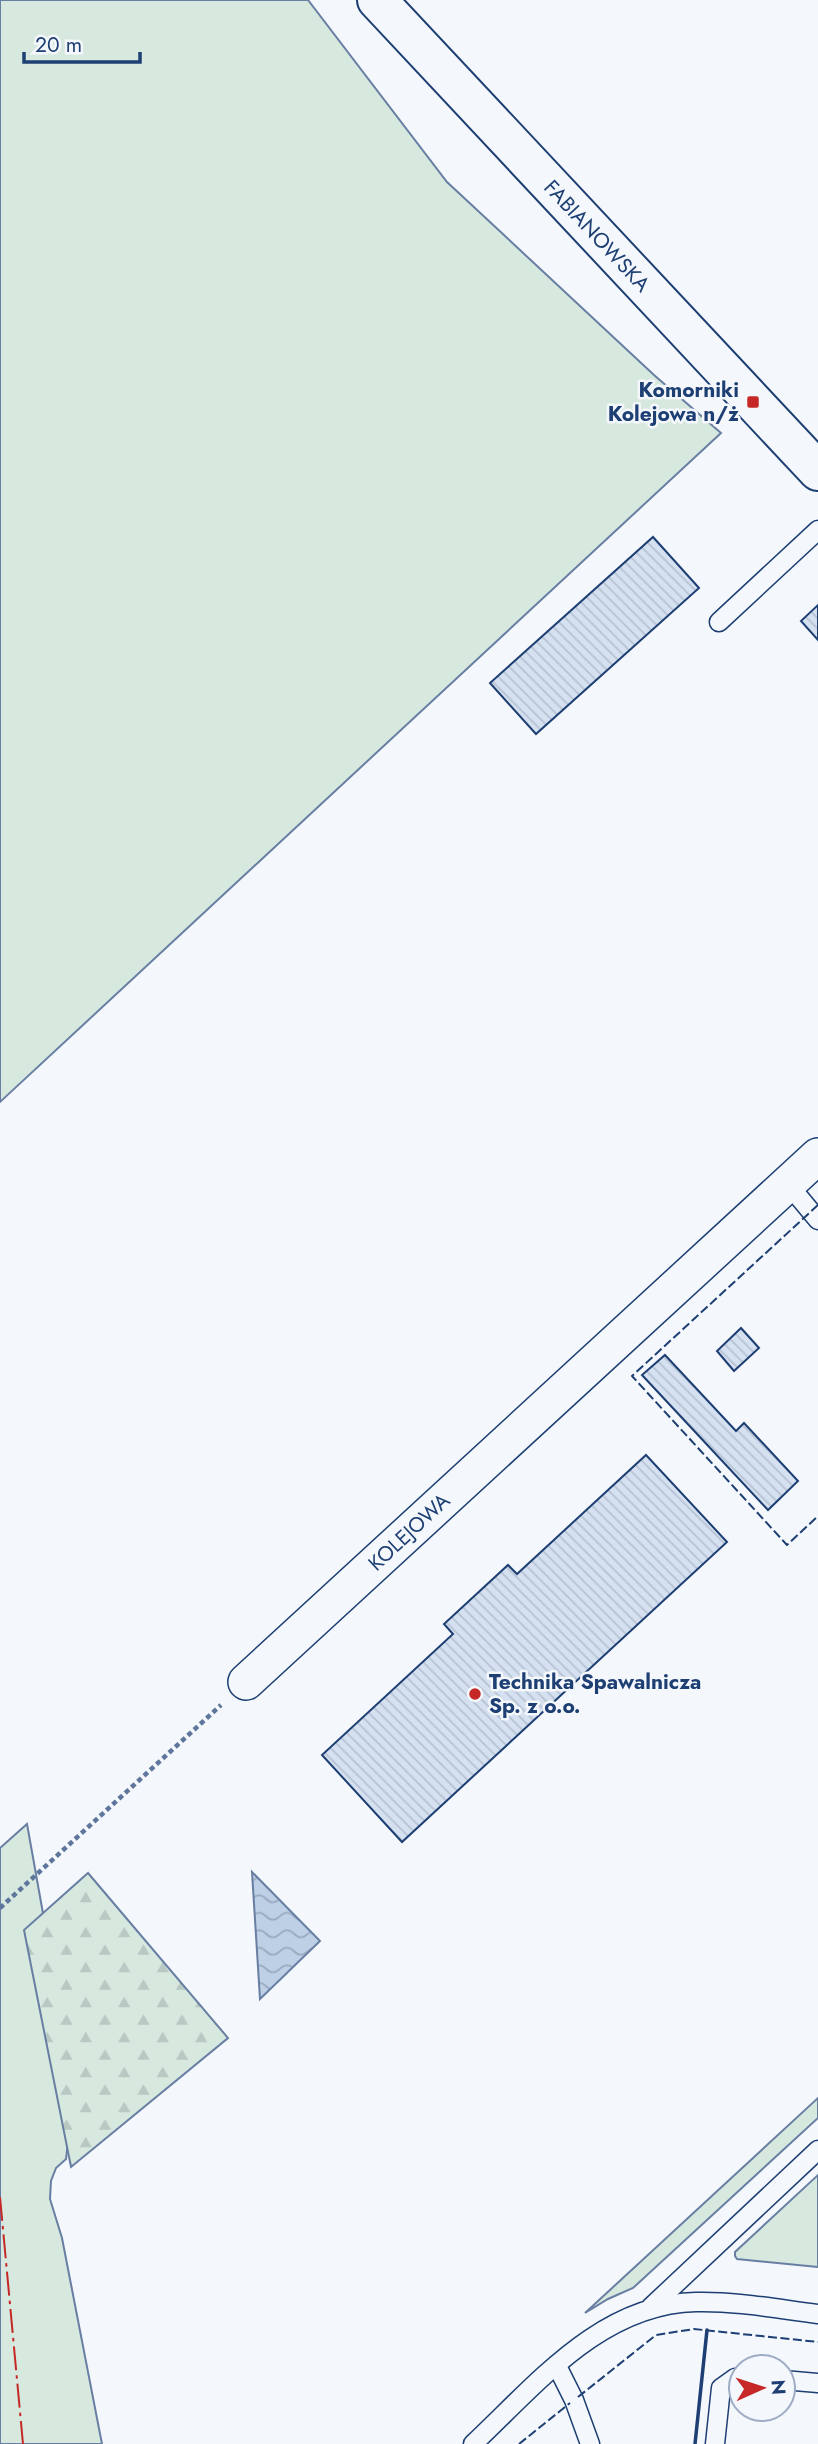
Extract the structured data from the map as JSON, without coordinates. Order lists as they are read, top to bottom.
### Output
{
  "streets": {
    "street": ["FABIANOWSKA", "KOLEJOWA"]
  },
  "places": {
    "transit": ["Komorniki Kolejowa n/ż"],
    "other": ["Technika Spawalnicza Sp. z o.o."]
  },
  "scale_bar": "20 m",
  "north": "right"
}
